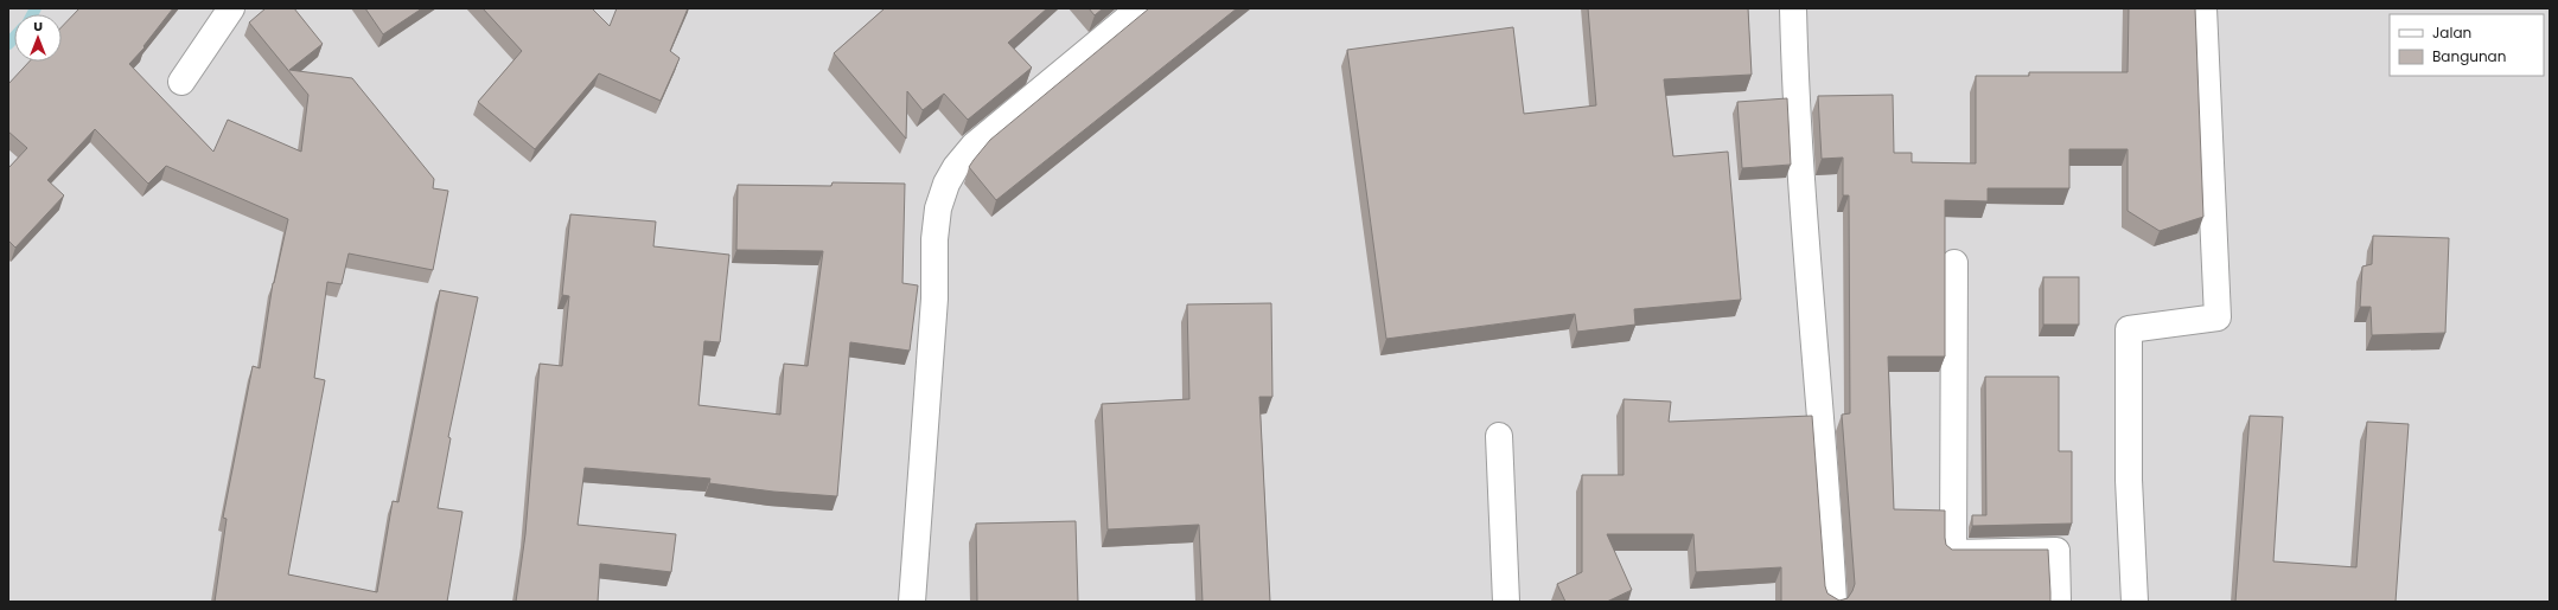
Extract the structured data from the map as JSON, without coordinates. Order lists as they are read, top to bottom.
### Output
{
  "legend": ["Jalan", "Bangunan"],
  "north": "top"
}
